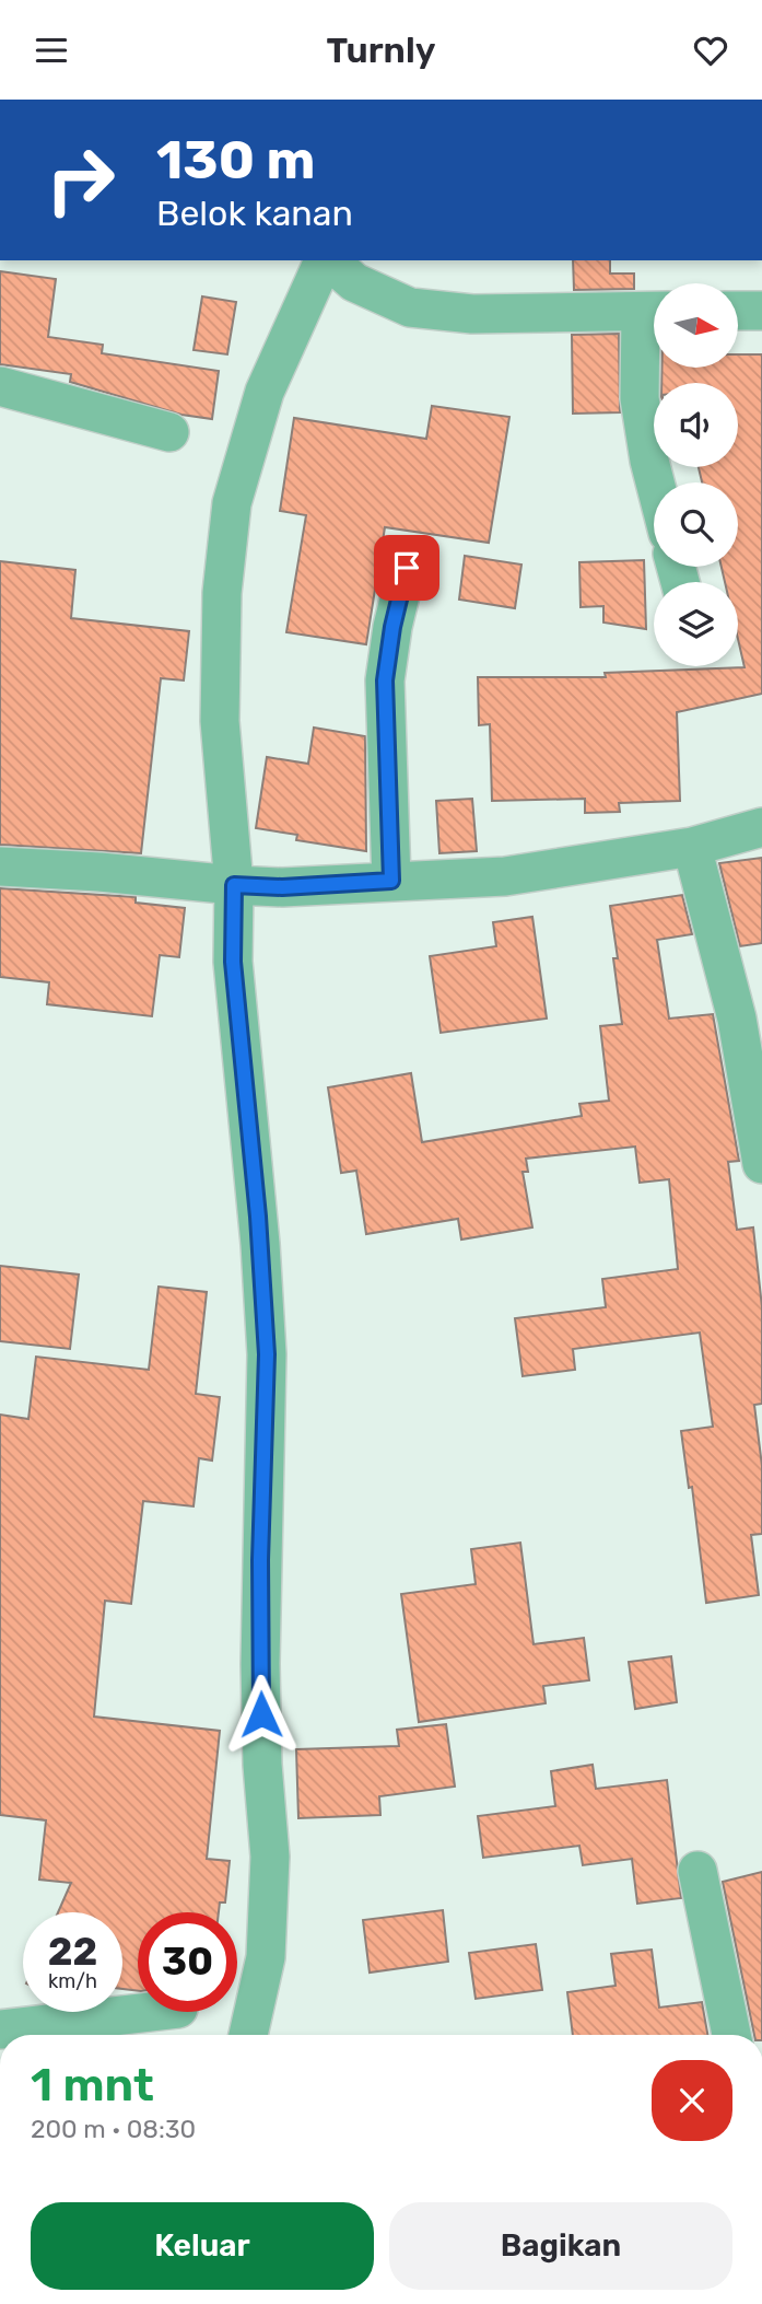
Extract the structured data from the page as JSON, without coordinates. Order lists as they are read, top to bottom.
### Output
{
  "north": "right",
  "page": {
    "header": "Turnly",
    "turn": ["130 m", "Belok kanan"],
    "speed": "22 km/h",
    "limit": "30",
    "heading": ["1 mnt", "200 m · 08:30"],
    "buttons": ["Keluar", "Bagikan"]
  }
}
